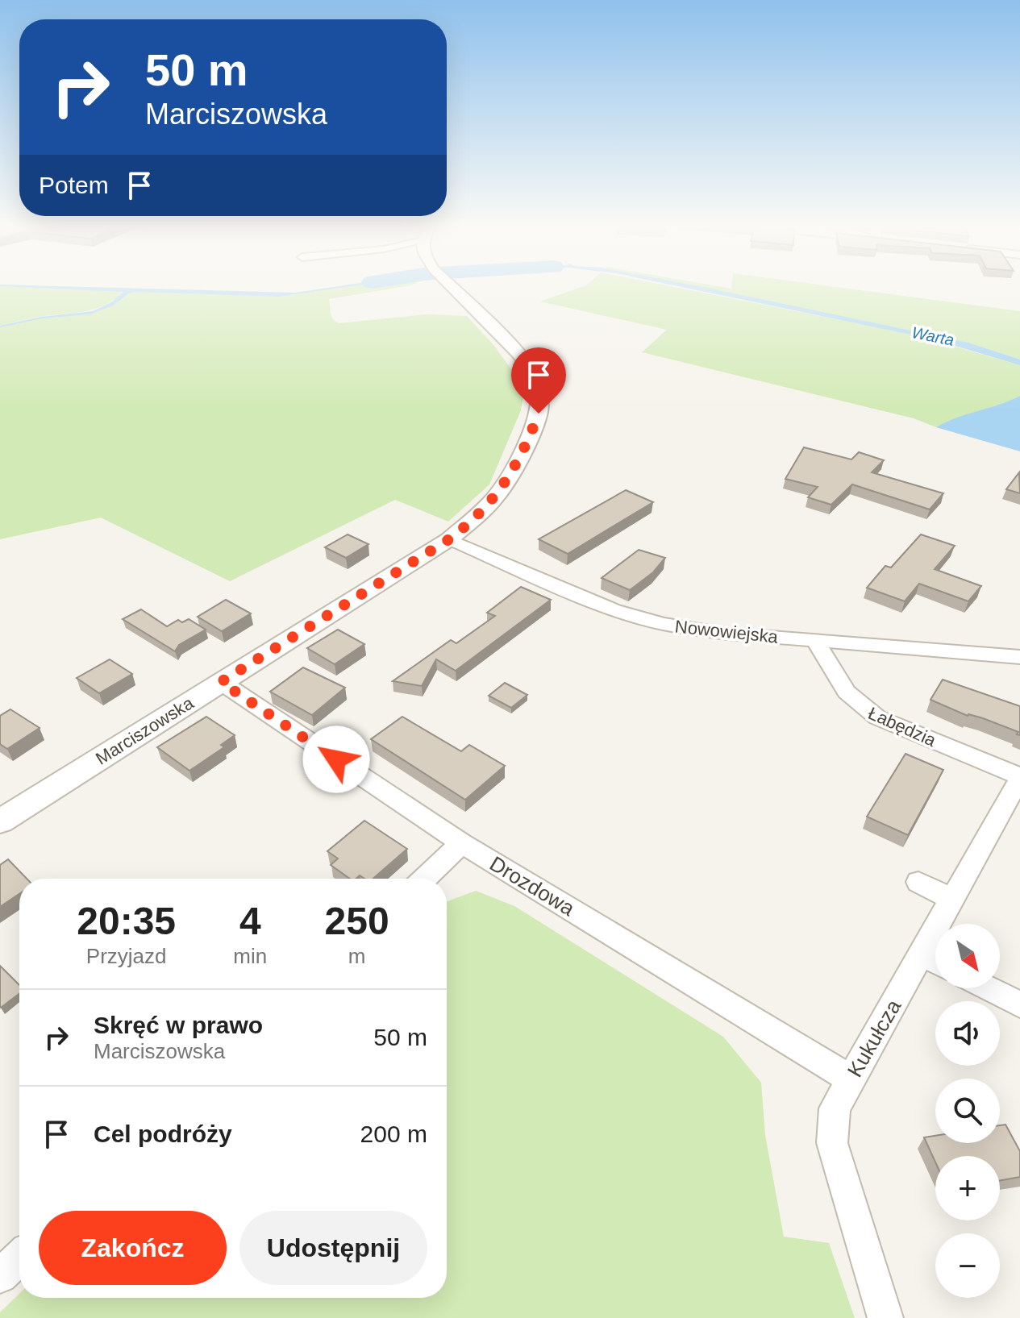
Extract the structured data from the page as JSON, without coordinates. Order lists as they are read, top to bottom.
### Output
{
  "streets": {
    "street": [
      "Nowowiejska",
      "Łabędzia",
      "Marciszowska",
      "Drozdowa",
      "Kukułcza"
    ]
  },
  "crossings": [
    ["Nowowiejska", "Łabędzia"],
    ["Nowowiejska", "Marciszowska"],
    ["Łabędzia", "Kukułcza"],
    ["Marciszowska", "Drozdowa"],
    ["Drozdowa", "Kukułcza"]
  ],
  "water": ["Warta"],
  "north": "bottom right",
  "page": {
    "turn": ["50 m", "Marciszowska"],
    "then": "Potem",
    "eta": [
      "20:35",
      "Przyjazd",
      "4",
      "min",
      "250",
      "m"
    ],
    "map_buttons": ["+", "−"],
    "list": [
      {
        "name": "Skręć w prawo",
        "note": "Marciszowska",
        "value": "50 m"
      },
      {
        "name": "Cel podróży",
        "value": "200 m"
      }
    ],
    "buttons": ["Zakończ", "Udostępnij"]
  }
}
